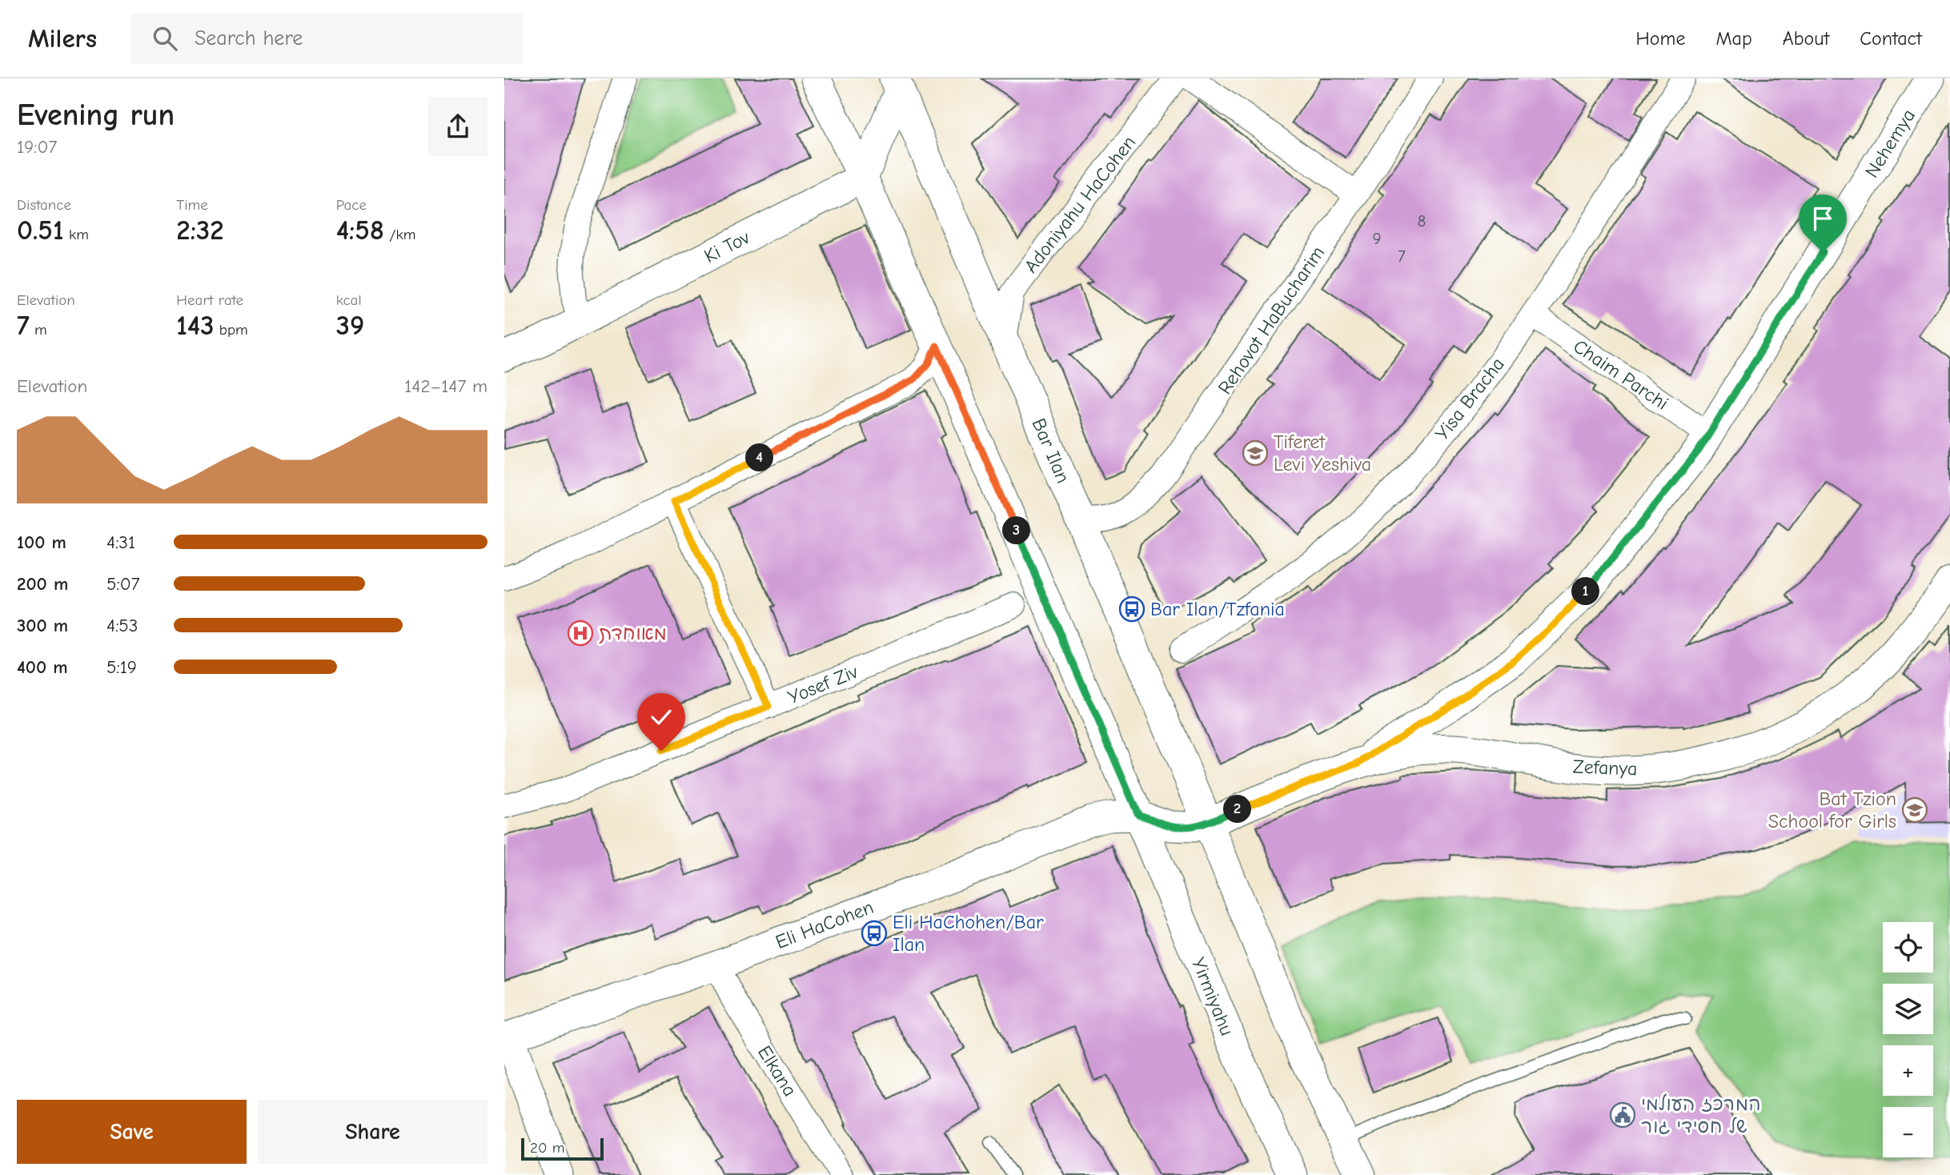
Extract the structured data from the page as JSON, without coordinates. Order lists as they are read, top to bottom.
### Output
{
  "streets": {
    "street": [
      "Nehemya",
      "Adoniyahu HaCohen",
      "Ki Tov",
      "Rehovot HaBucharim",
      "Chaim Parchi",
      "Yisa Bracha",
      "Bar Ilan",
      "Yosef Ziv",
      "Zefanya",
      "Eli HaCohen",
      "Yirmiyahu",
      "Elkana"
    ]
  },
  "crossings": [
    ["Nehemya", "Chaim Parchi"],
    ["Nehemya", "Zefanya"],
    ["Adoniyahu HaCohen", "Bar Ilan"],
    ["Rehovot HaBucharim", "Bar Ilan"],
    ["Chaim Parchi", "Yisa Bracha"],
    ["Bar Ilan", "Zefanya"],
    ["Bar Ilan", "Eli HaCohen"],
    ["Zefanya", "Eli HaCohen"],
    ["Eli HaCohen", "Yirmiyahu"],
    ["Eli HaCohen", "Elkana"]
  ],
  "places": {
    "school or university": ["Tiferet Levi Yeshiva", "Bat Tzion School for Girls"],
    "bus stop": ["Bar Ilan/Tzfania", "Eli HaChohen/Bar Ilan"],
    "hospital": ["מאוחדת"],
    "public building": ["המרכז העולמי של חסידי גור"]
  },
  "house_numbers": ["8", "9", "7"],
  "scale_bar": "20 m",
  "page": {
    "header": "Milers",
    "search": "Search here",
    "nav": [
      "Home",
      "Map",
      "About",
      "Contact"
    ],
    "heading": ["Evening run", "19:07"],
    "stats": [
      ["Distance", "0.51 km"],
      ["Time", "2:32"],
      ["Pace", "4:58 /km"],
      ["Elevation", "7 m"],
      ["Heart rate", "143 bpm"],
      ["kcal", "39"]
    ],
    "chart": ["Elevation", "142–147 m"],
    "pins": [
      "4",
      "3",
      "1",
      "2"
    ],
    "list": [
      {
        "name": "100 m",
        "note": "4:31"
      },
      {
        "name": "200 m",
        "note": "5:07"
      },
      {
        "name": "300 m",
        "note": "4:53"
      },
      {
        "name": "400 m",
        "note": "5:19"
      }
    ],
    "map_buttons": ["+", "−"],
    "buttons": ["Save", "Share"],
    "scale": "20 m"
  }
}
